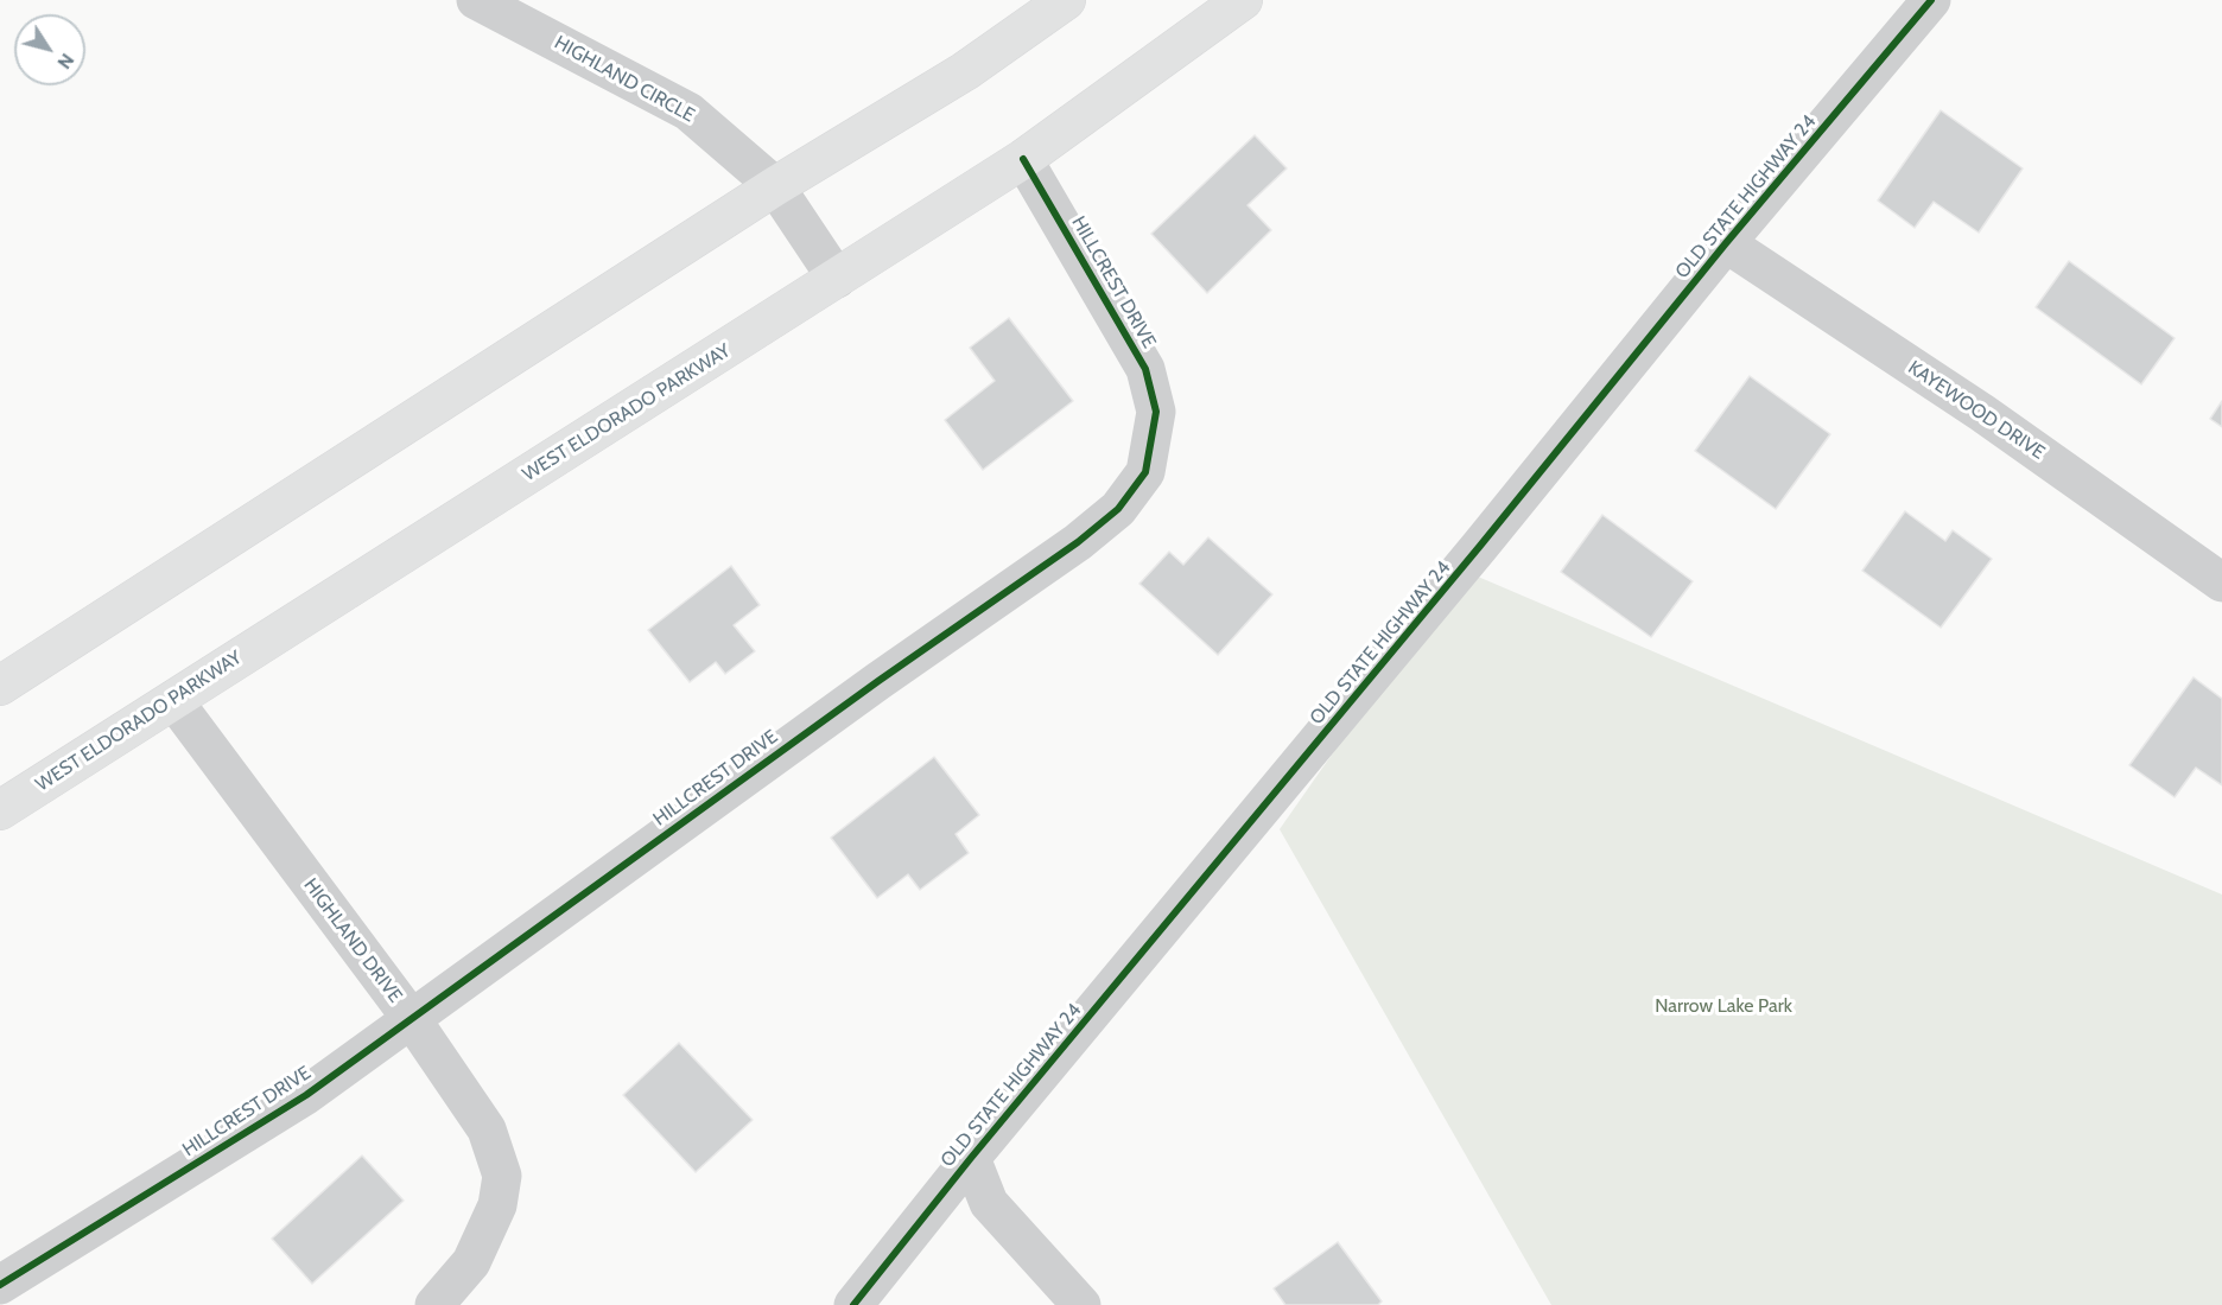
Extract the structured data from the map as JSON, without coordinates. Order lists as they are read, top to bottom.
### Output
{
  "streets": {
    "main road": ["WEST ELDORADO PARKWAY"],
    "street": [
      "HIGHLAND CIRCLE",
      "OLD STATE HIGHWAY 24",
      "HILLCREST DRIVE",
      "KAYEWOOD DRIVE",
      "HIGHLAND DRIVE"
    ]
  },
  "crossings": [
    ["HIGHLAND CIRCLE", "WEST ELDORADO PARKWAY"],
    ["OLD STATE HIGHWAY 24", "KAYEWOOD DRIVE"],
    ["HILLCREST DRIVE", "WEST ELDORADO PARKWAY"],
    ["HILLCREST DRIVE", "HIGHLAND DRIVE"],
    ["WEST ELDORADO PARKWAY", "HIGHLAND DRIVE"]
  ],
  "parks": ["Narrow Lake Park"],
  "north": "bottom right"
}
